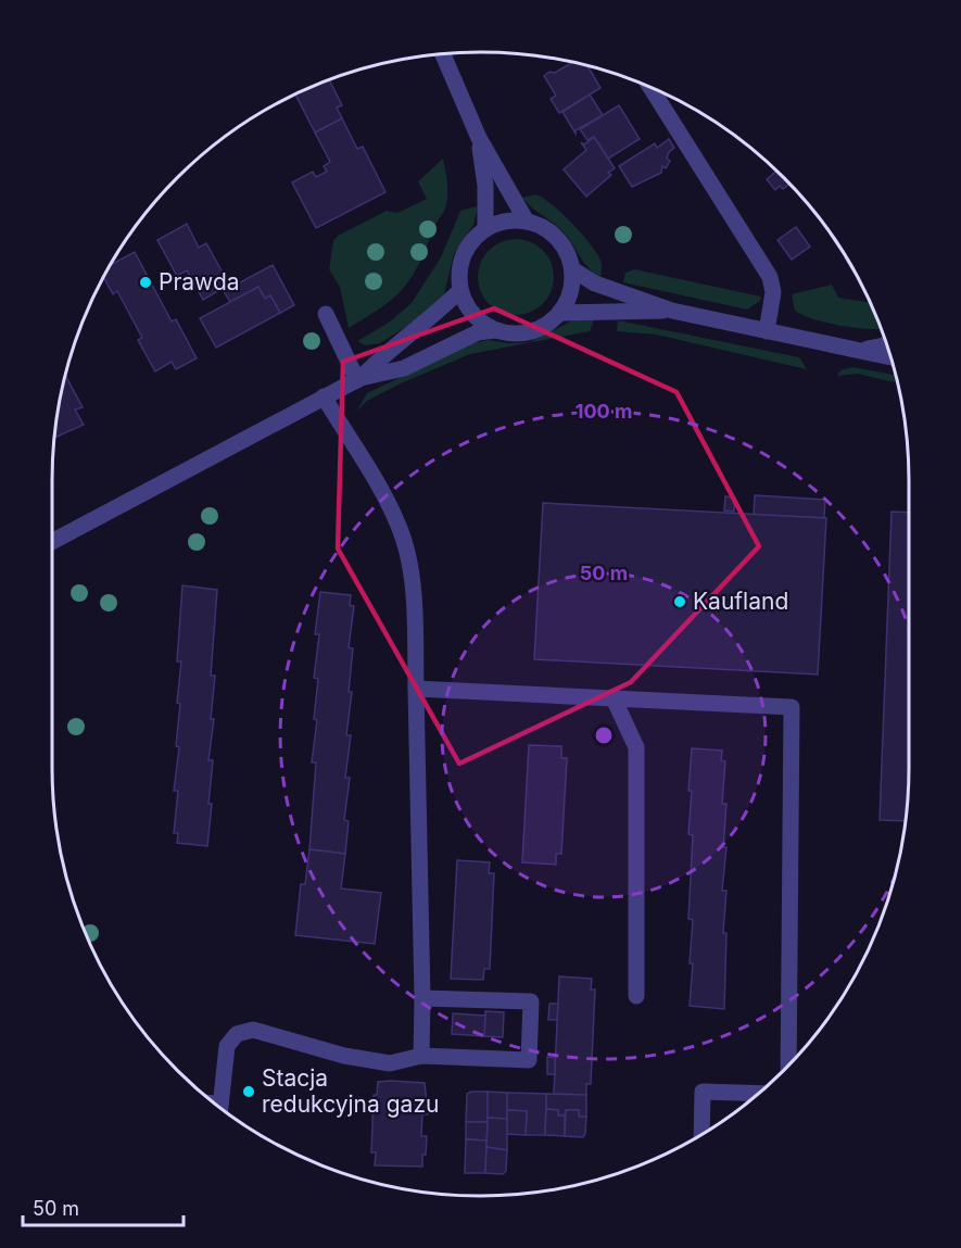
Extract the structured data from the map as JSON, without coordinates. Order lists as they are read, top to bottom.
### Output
{
  "places": ["Prawda", "Kaufland", "Stacja redukcyjna gazu"],
  "scale_bar": "50 m",
  "rings": ["100 m", "50 m"]
}
